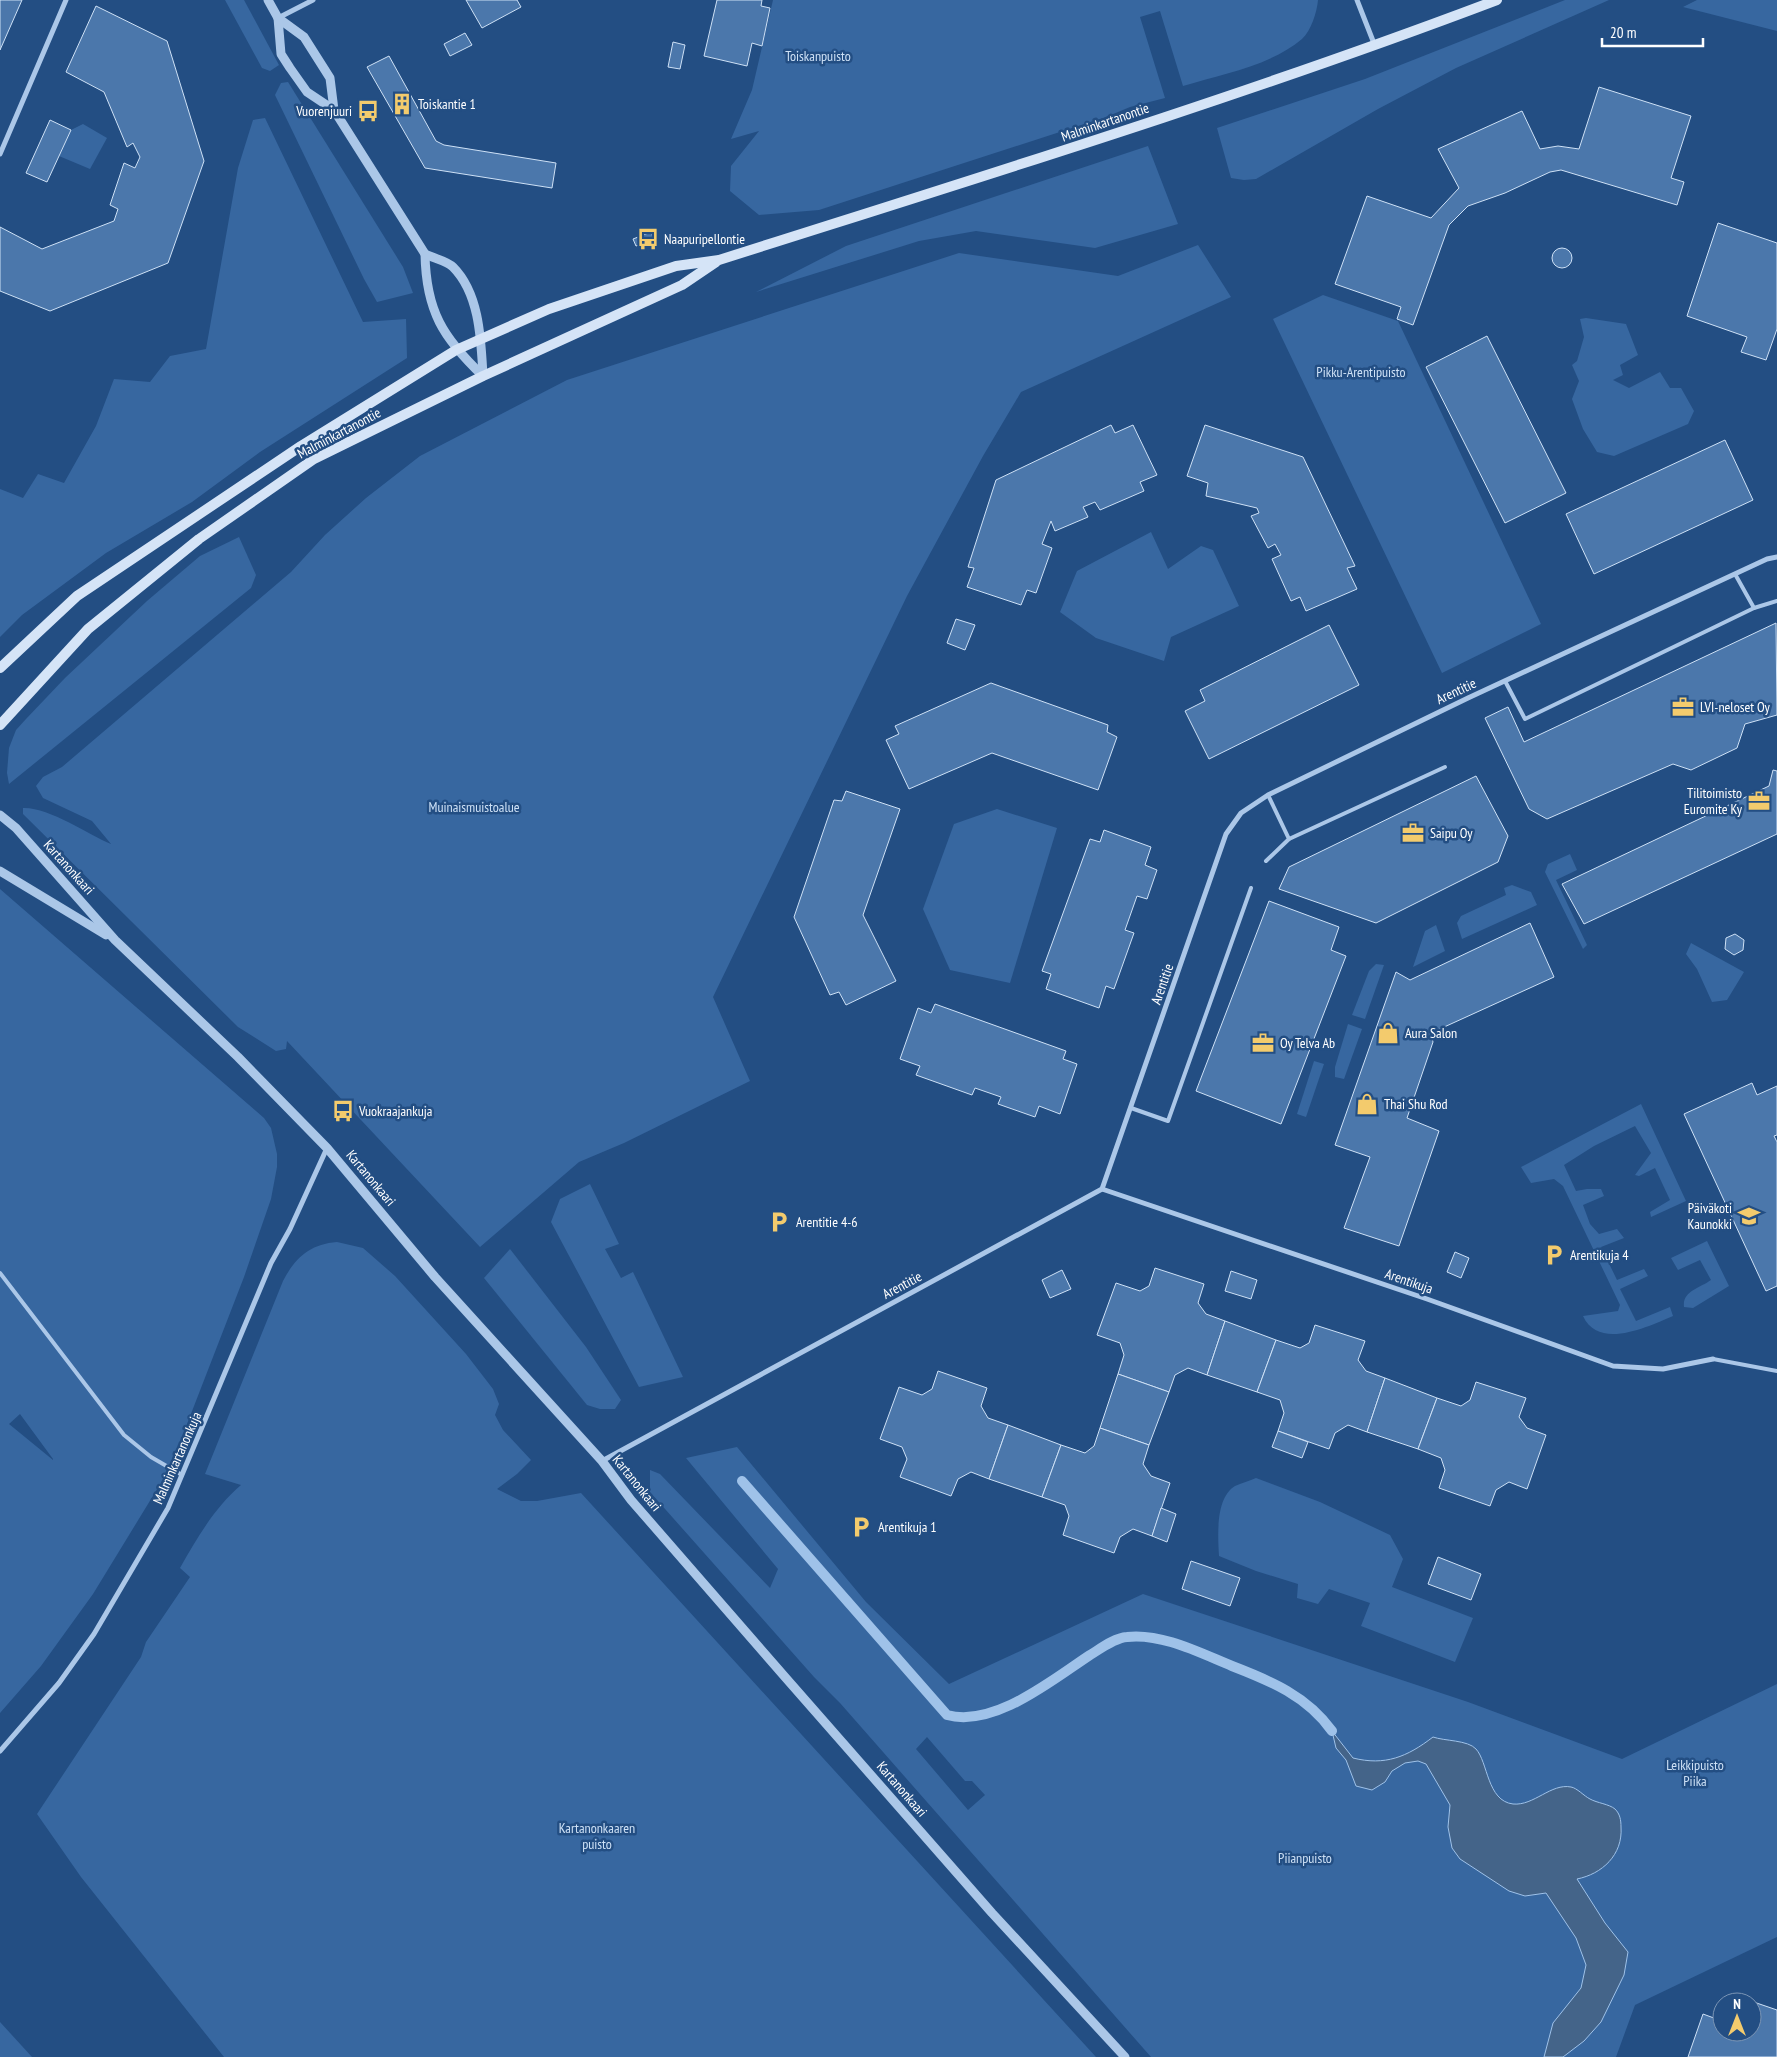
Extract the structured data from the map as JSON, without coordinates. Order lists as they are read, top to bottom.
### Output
{
  "streets": {
    "main road": ["Malminkartanontie"],
    "street": [
      "Arentitie",
      "Kartanonkaari",
      "Arentikuja",
      "Malminkartanonkuja"
    ]
  },
  "crossings": [
    ["Arentitie", "Kartanonkaari"],
    ["Arentitie", "Arentikuja"],
    ["Kartanonkaari", "Malminkartanonkuja"]
  ],
  "parks": [
    "Toiskanpuisto",
    "Pikku-Arentipuisto",
    "Muinaismuistoalue",
    "Leikkipuisto Piika",
    "Kartanonkaaren puisto",
    "Piianpuisto"
  ],
  "places": {
    "building": ["Toiskantie 1"],
    "bus stop": ["Vuorenjuuri", "Naapuripellontie", "Vuokraajankuja"],
    "office": [
      "LVI-neloset Oy",
      "Tilitoimisto Euromite Ky",
      "Saipu Oy",
      "Oy Telva Ab"
    ],
    "shop": ["Aura Salon", "Thai Shu Rod"],
    "school or university": ["Päiväkoti Kaunokki"],
    "parking": ["Arentitie 4-6", "Arentikuja 4", "Arentikuja 1"]
  },
  "scale_bar": "20 m",
  "north": "top"
}
